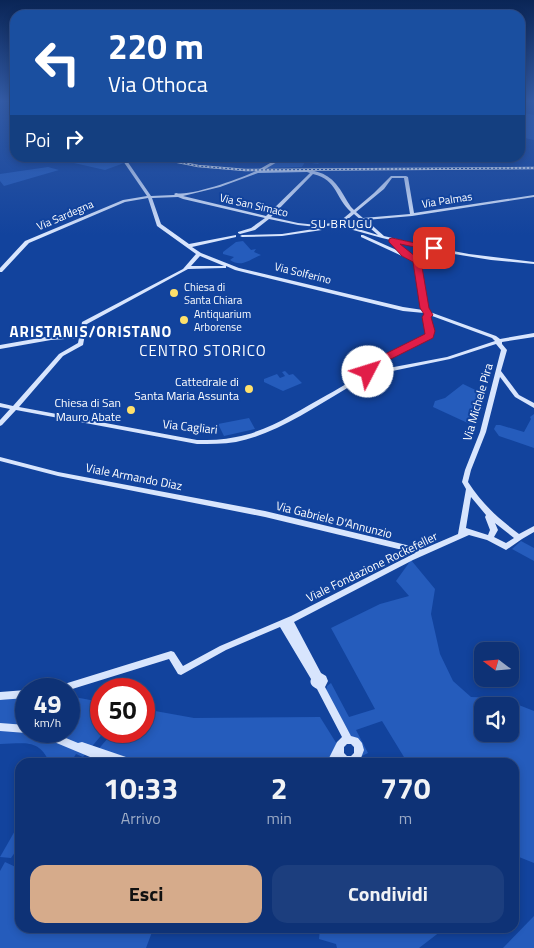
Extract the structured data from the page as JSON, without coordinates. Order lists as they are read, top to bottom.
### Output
{
  "streets": {
    "street": [
      "Via Palmas",
      "Via San Simaco",
      "Via Sardegna",
      "Via Solferino",
      "Via Michele Pira",
      "Via Cagliari",
      "Viale Armando Diaz",
      "Via Gabriele D'Annunzio",
      "Viale Fondazione Rockefeller"
    ]
  },
  "crossings": [
    ["Via San Simaco", "Via Sardegna"],
    ["Via Solferino", "Via Michele Pira"],
    ["Via Solferino", "Via Cagliari"],
    ["Via Michele Pira", "Via Cagliari"],
    ["Via Michele Pira", "Viale Fondazione Rockefeller"],
    ["Viale Armando Diaz", "Via Gabriele D'Annunzio"],
    ["Via Gabriele D'Annunzio", "Viale Fondazione Rockefeller"]
  ],
  "districts": ["SU BRUGU", "ARISTANIS/ORISTANO", "CENTRO STORICO"],
  "places": [
    "Chiesa di Santa Chiara",
    "Antiquarium Arborense",
    "Cattedrale di Santa Maria Assunta",
    "Chiesa di San Mauro Abate"
  ],
  "north": "left",
  "page": {
    "turn": ["220 m", "Via Othoca"],
    "then": "Poi",
    "speed": "49 km/h",
    "limit": "50",
    "eta": [
      "10:33",
      "Arrivo",
      "2",
      "min",
      "770",
      "m"
    ],
    "buttons": ["Esci", "Condividi"]
  }
}
